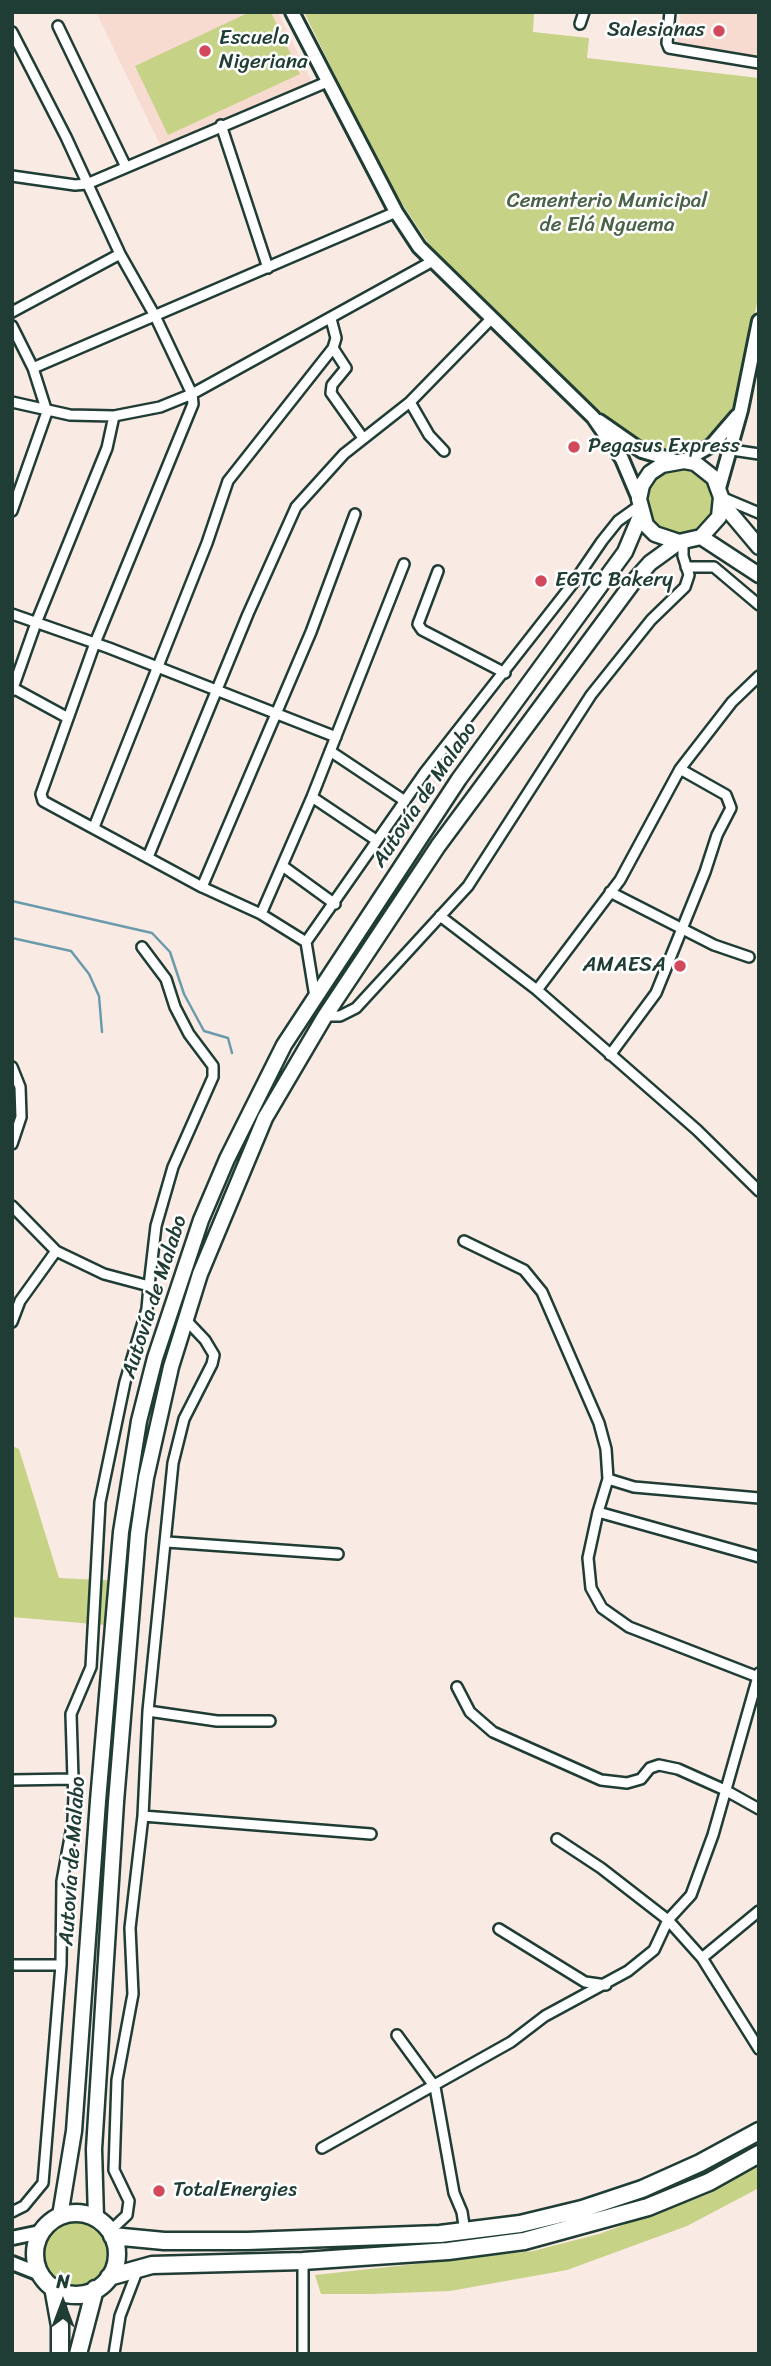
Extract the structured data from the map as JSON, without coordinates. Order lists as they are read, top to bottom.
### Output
{
  "streets": {
    "main road": ["Autovía de Malabo"]
  },
  "parks": ["Cementerio Municipal de Elá Nguema"],
  "places": [
    "Salesianas",
    "Escuela Nigeriana",
    "Pegasus Express",
    "EGTC Bakery",
    "AMAESA",
    "TotalEnergies"
  ],
  "north": "top"
}
